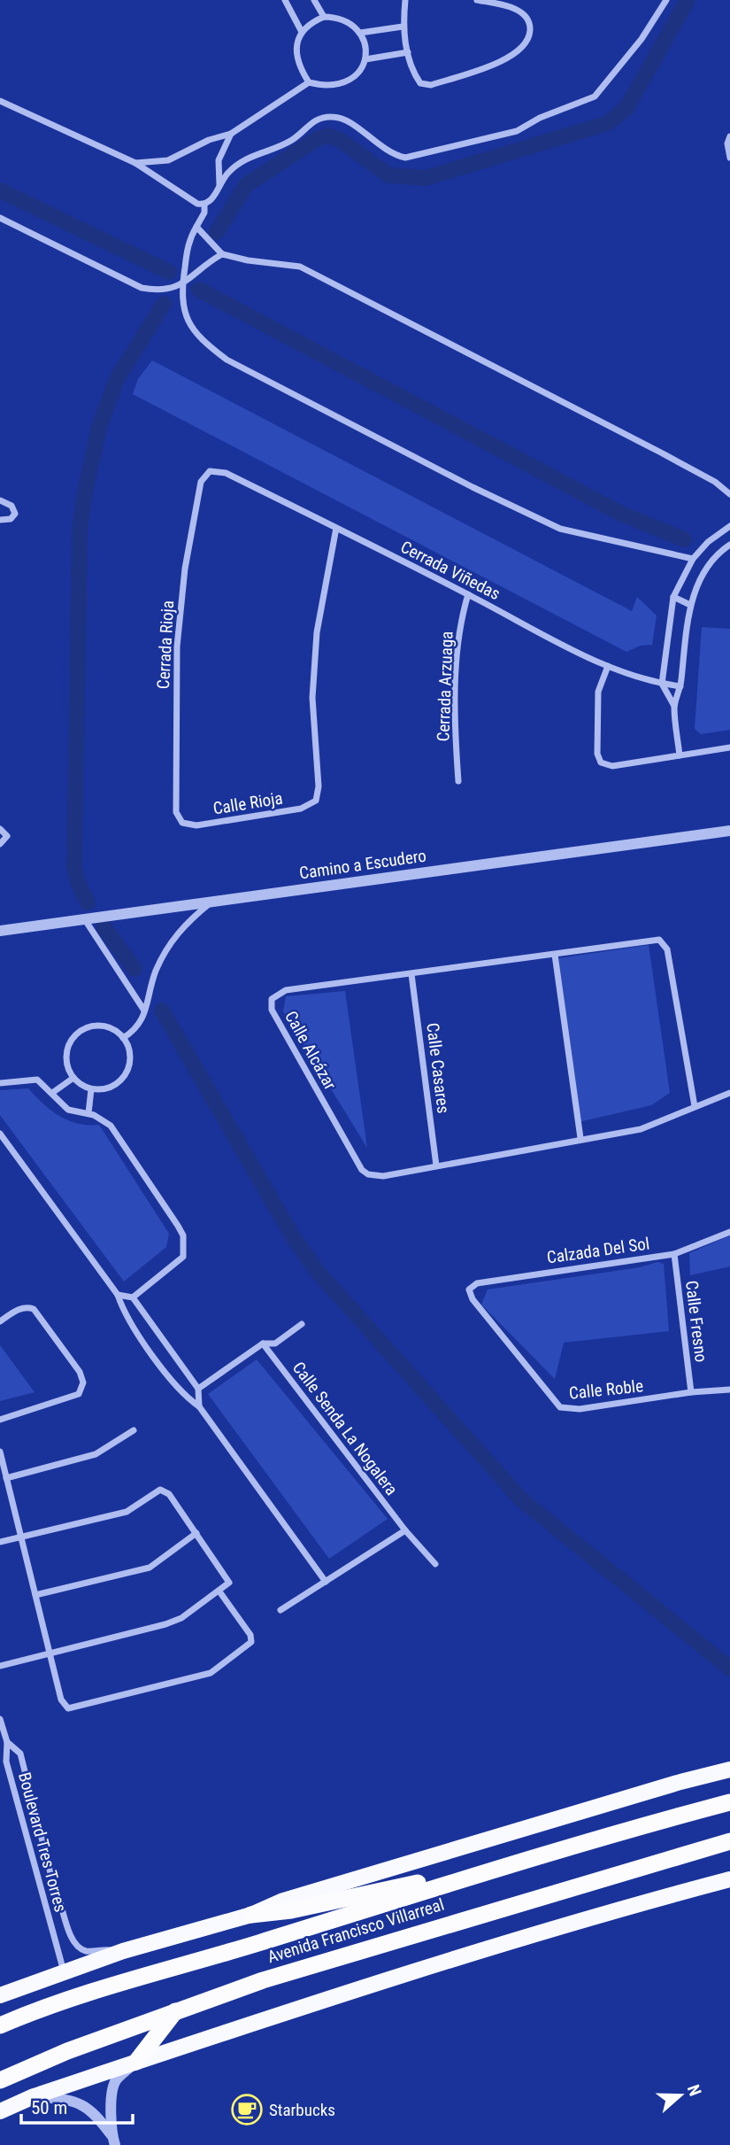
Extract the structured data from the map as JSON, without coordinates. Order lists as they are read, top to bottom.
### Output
{
  "streets": {
    "highway": ["Avenida Francisco Villarreal"],
    "street": [
      "Cerrada Viñedas",
      "Cerrada Rioja",
      "Cerrada Arzuaga",
      "Calle Rioja",
      "Camino a Escudero",
      "Calle Alcázar",
      "Calle Casares",
      "Calzada Del Sol",
      "Calle Fresno",
      "Calle Roble",
      "Calle Senda La Nogalera",
      "Boulevard Tres Torres"
    ]
  },
  "crossings": [
    ["Cerrada Viñedas", "Cerrada Rioja"],
    ["Cerrada Viñedas", "Cerrada Arzuaga"],
    ["Cerrada Viñedas", "Calle Rioja"],
    ["Cerrada Rioja", "Calle Rioja"],
    ["Calle Alcázar", "Calle Casares"],
    ["Calzada Del Sol", "Calle Fresno"],
    ["Calzada Del Sol", "Calle Roble"],
    ["Calle Fresno", "Calle Roble"]
  ],
  "places": {
    "cafe": ["Starbucks"]
  },
  "scale_bar": "50 m",
  "north": "right"
}
